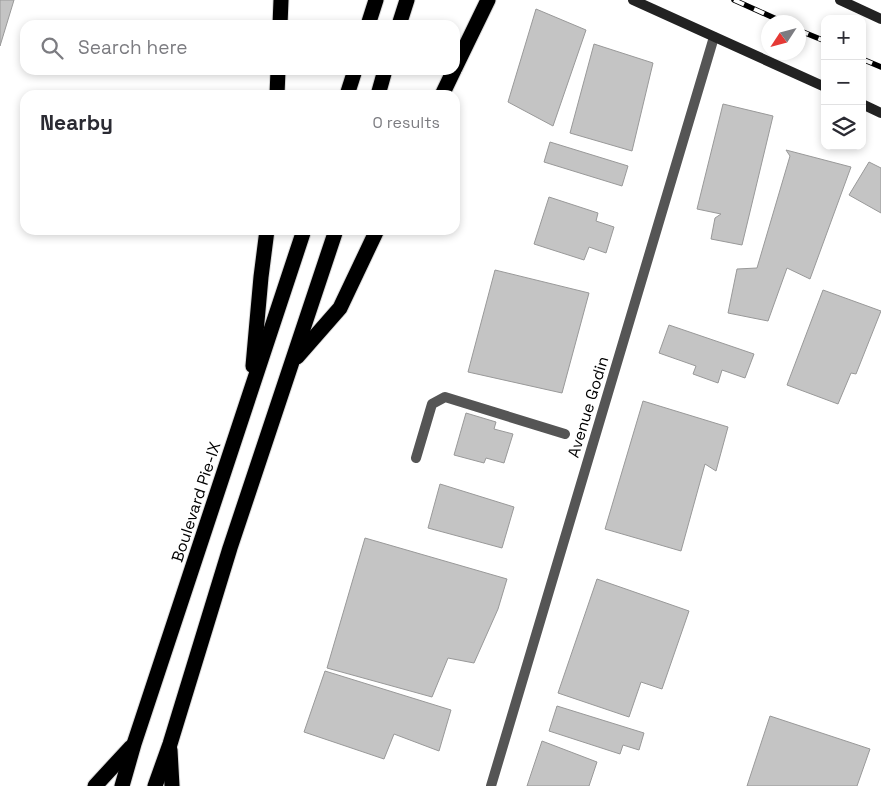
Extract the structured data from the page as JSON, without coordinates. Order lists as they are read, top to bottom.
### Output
{
  "streets": {
    "highway": ["Boulevard Pie-IX"],
    "street": ["Avenue Godin"]
  },
  "north": "bottom left",
  "page": {
    "map_buttons": ["+", "−"],
    "search": "Search here",
    "heading": ["Nearby", "0 results"]
  }
}
